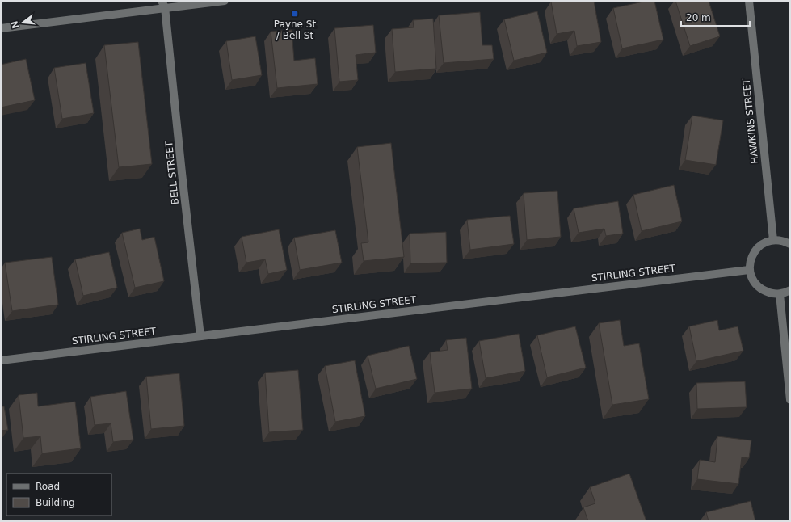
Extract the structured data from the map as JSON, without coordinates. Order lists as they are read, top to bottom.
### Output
{
  "streets": {
    "street": ["HAWKINS STREET", "BELL STREET", "STIRLING STREET"]
  },
  "crossings": [
    ["BELL STREET", "STIRLING STREET"]
  ],
  "places": {
    "transit": ["Payne St / Bell St"]
  },
  "legend": ["Road", "Building"],
  "scale_bar": "20 m",
  "north": "left"
}
